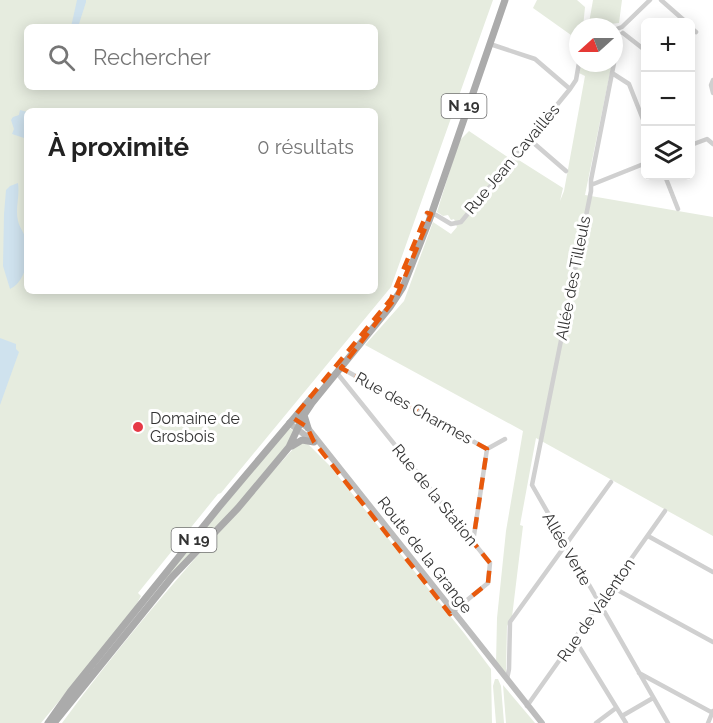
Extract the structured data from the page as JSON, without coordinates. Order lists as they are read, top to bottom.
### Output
{
  "streets": {
    "main road": ["N 19", "Route de la Grange"],
    "street": [
      "Rue Jean Cavaillès",
      "Allée des Tilleuls",
      "Rue des Charmes",
      "Rue de la Station",
      "Allée Verte",
      "Rue de Valenton"
    ]
  },
  "crossings": [
    ["N 19", "Rue Jean Cavaillès"],
    ["N 19", "Rue des Charmes"],
    ["N 19", "Rue de la Station"],
    ["N 19", "Route de la Grange"],
    ["Allée des Tilleuls", "Allée Verte"],
    ["Rue des Charmes", "Rue de la Station"],
    ["Rue de la Station", "Route de la Grange"],
    ["Allée Verte", "Rue de Valenton"],
    ["Route de la Grange", "Rue de Valenton"]
  ],
  "places": ["Domaine de Grosbois"],
  "north": "left",
  "page": {
    "map_buttons": ["+", "−"],
    "search": "Rechercher",
    "heading": ["À proximité", "0 résultats"]
  }
}
